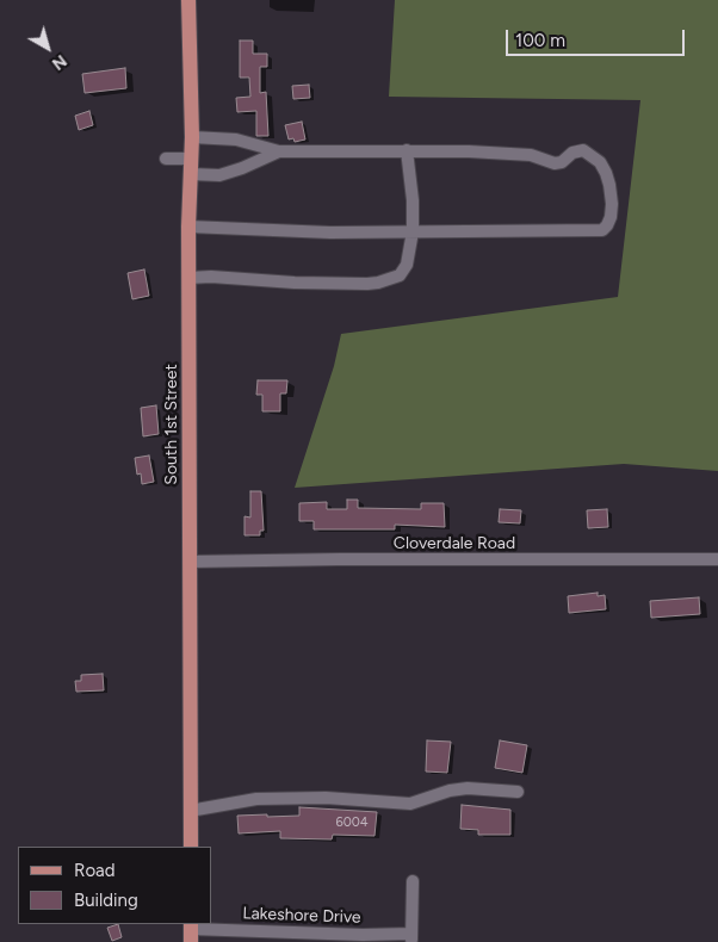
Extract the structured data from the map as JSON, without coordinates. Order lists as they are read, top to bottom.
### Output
{
  "streets": {
    "main road": ["South 1st Street"],
    "street": ["Cloverdale Road", "Lakeshore Drive"]
  },
  "crossings": [
    ["South 1st Street", "Cloverdale Road"]
  ],
  "house_numbers": ["6004"],
  "legend": ["Road", "Building"],
  "scale_bar": "100 m",
  "north": "bottom right"
}
